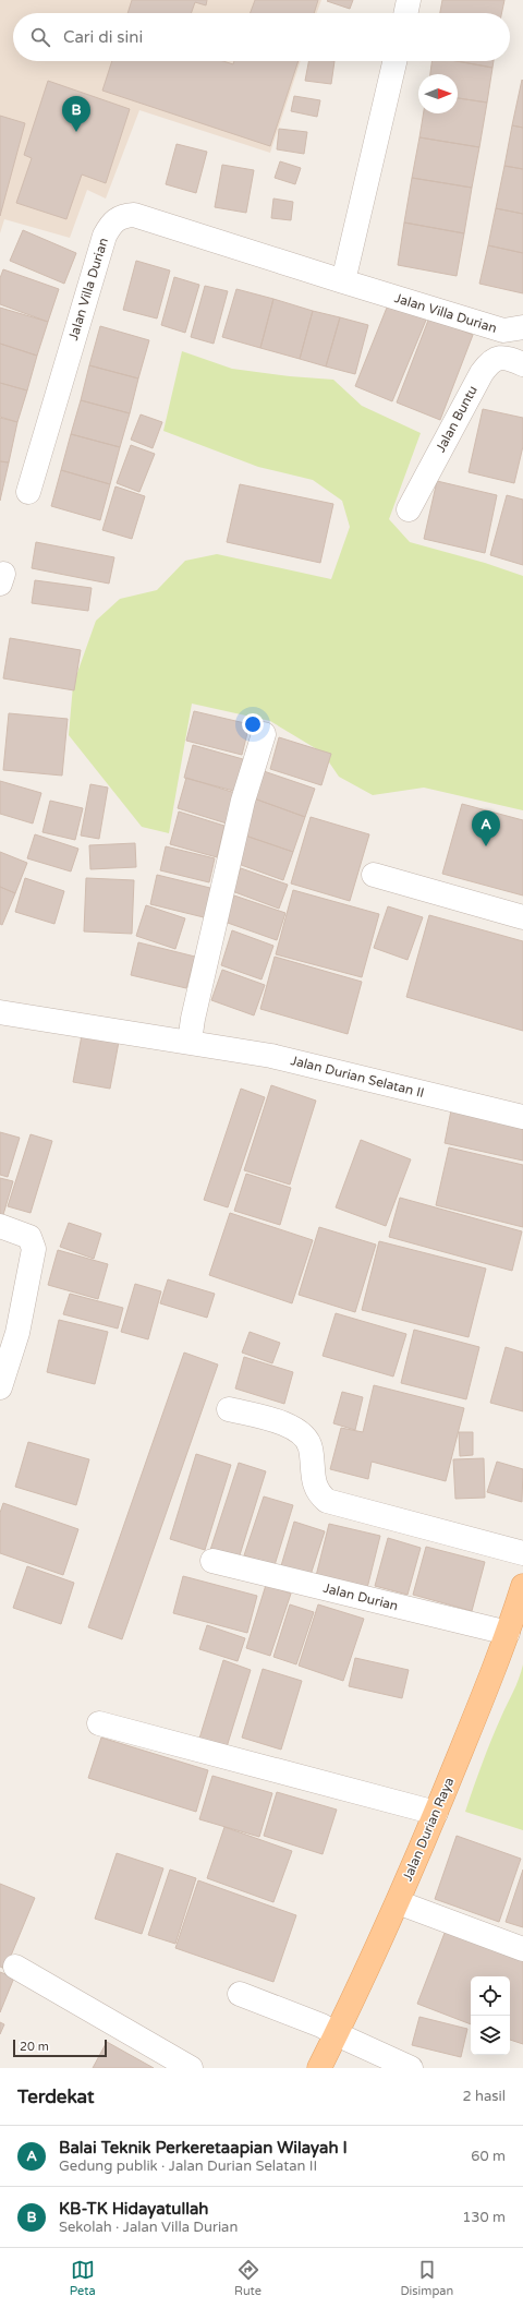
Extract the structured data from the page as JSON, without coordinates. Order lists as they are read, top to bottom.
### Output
{
  "streets": {
    "main road": ["Jalan Durian Raya"],
    "street": [
      "Jalan Villa Durian",
      "Jalan Buntu",
      "Jalan Durian Selatan II",
      "Jalan Durian"
    ]
  },
  "crossings": [
    ["Jalan Durian", "Jalan Durian Raya"]
  ],
  "scale_bar": "20 m",
  "north": "right",
  "page": {
    "search": "Cari di sini",
    "pins": ["B", "A"],
    "scale": "20 m",
    "heading": ["Terdekat", "2 hasil"],
    "list": [
      {
        "mark": "A",
        "name": "Balai Teknik Perkeretaapian Wilayah I",
        "note": "Gedung publik · Jalan Durian Selatan II",
        "value": "60 m"
      },
      {
        "mark": "B",
        "name": "KB-TK Hidayatullah",
        "note": "Sekolah · Jalan Villa Durian",
        "value": "130 m"
      }
    ],
    "nav": ["Peta", "Rute", "Disimpan"]
  }
}
